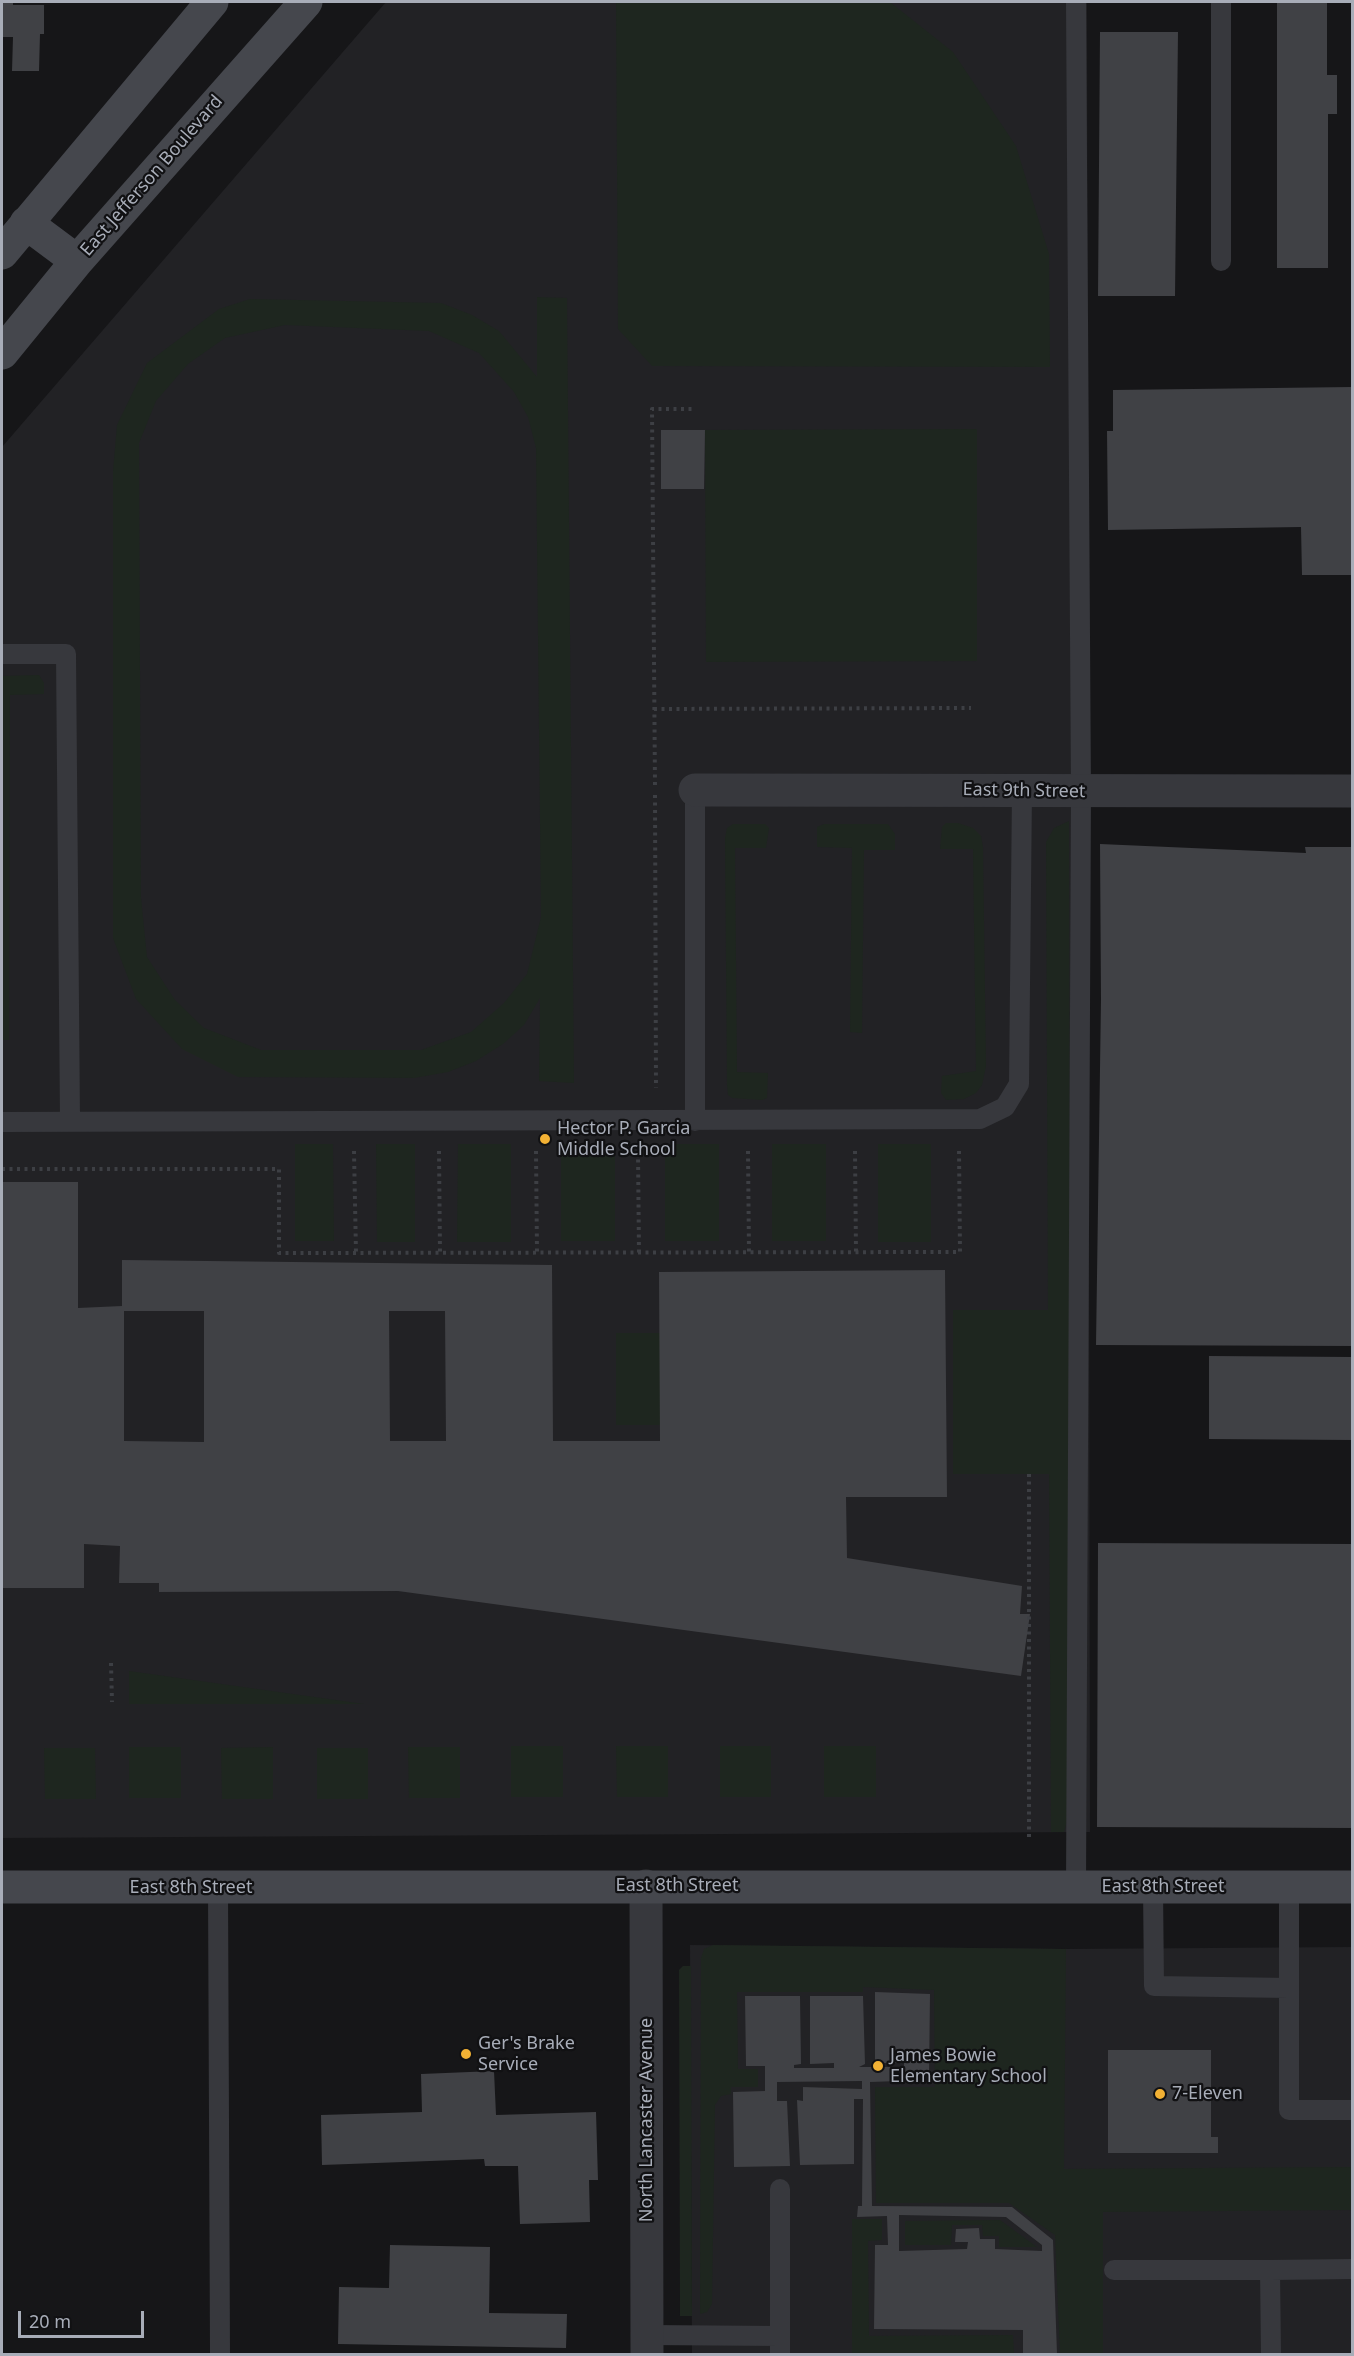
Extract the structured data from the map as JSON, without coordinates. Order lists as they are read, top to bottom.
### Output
{
  "streets": {
    "main road": ["East Jefferson Boulevard", "East 8th Street"],
    "street": ["East 9th Street", "North Lancaster Avenue"]
  },
  "crossings": [
    ["East 8th Street", "North Lancaster Avenue"]
  ],
  "places": [
    "Hector P. Garcia Middle School",
    "Ger's Brake Service",
    "James Bowie Elementary School",
    "7-Eleven"
  ],
  "scale_bar": "20 m"
}
